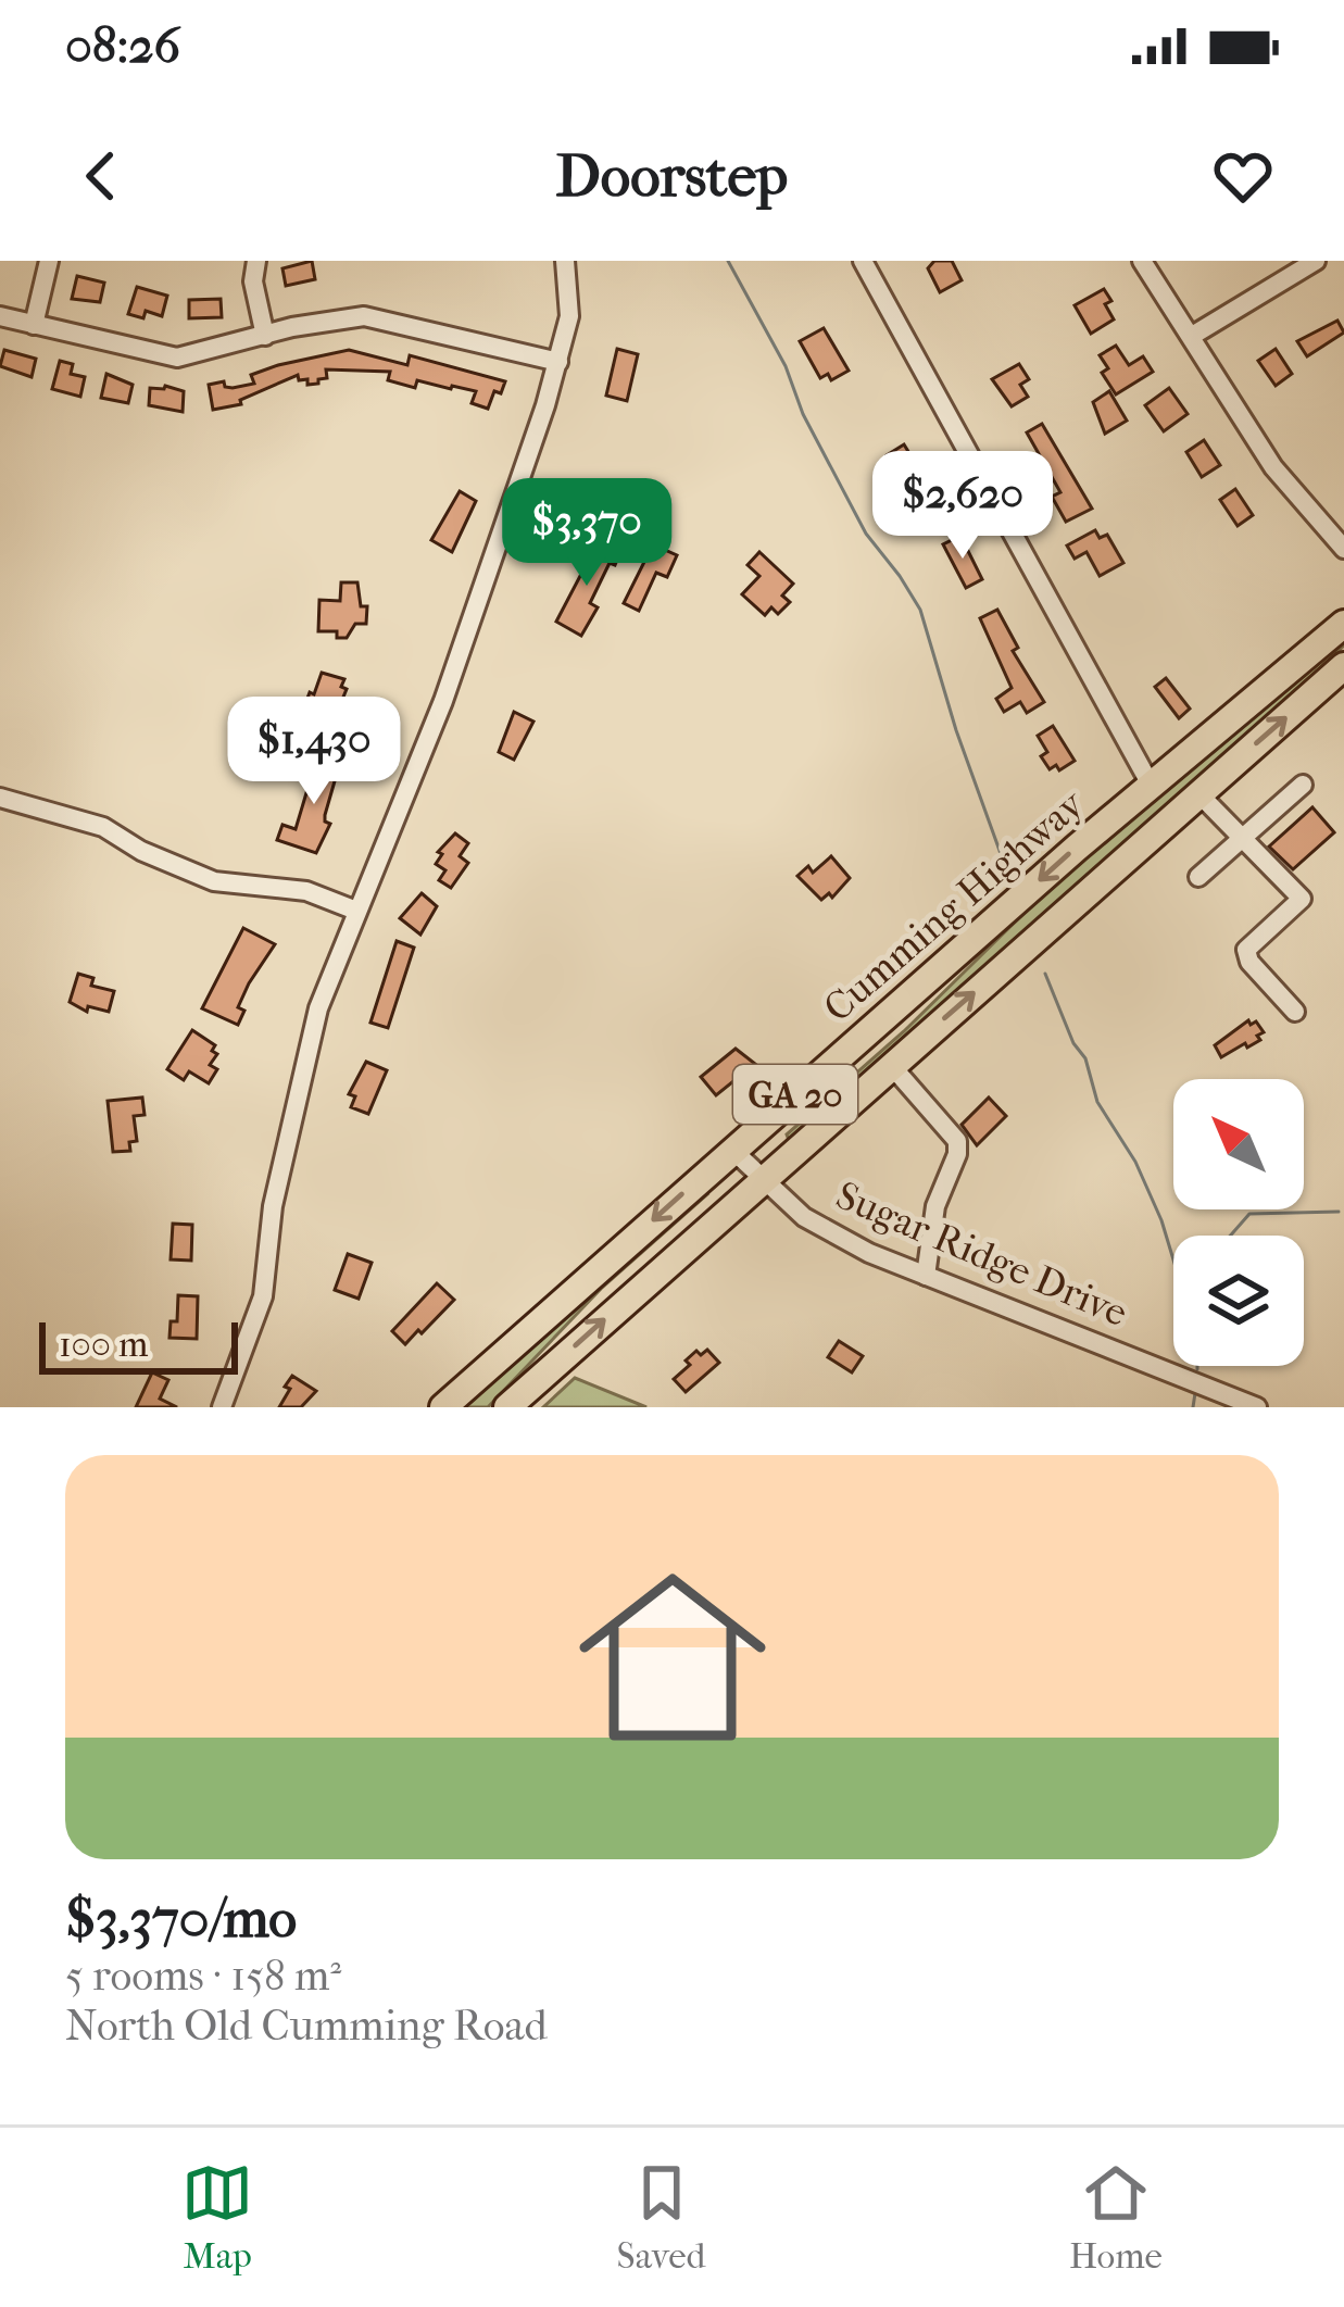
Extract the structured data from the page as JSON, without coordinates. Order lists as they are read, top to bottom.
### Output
{
  "streets": {
    "highway": ["Cumming Highway", "GA 20"],
    "street": ["Sugar Ridge Drive"]
  },
  "crossings": [
    ["Cumming Highway", "Sugar Ridge Drive"]
  ],
  "scale_bar": "100 m",
  "north": "top left",
  "page": {
    "status": "08:26",
    "header": "Doorstep",
    "price": ["$2,620", "$3,370", "$1,430"],
    "scale": "100 m",
    "list": [
      {
        "name": "$3,370/mo",
        "note": "5 rooms · 158 m² · North Old Cumming Road"
      }
    ],
    "tabs": ["Map", "Saved", "Home"]
  }
}
